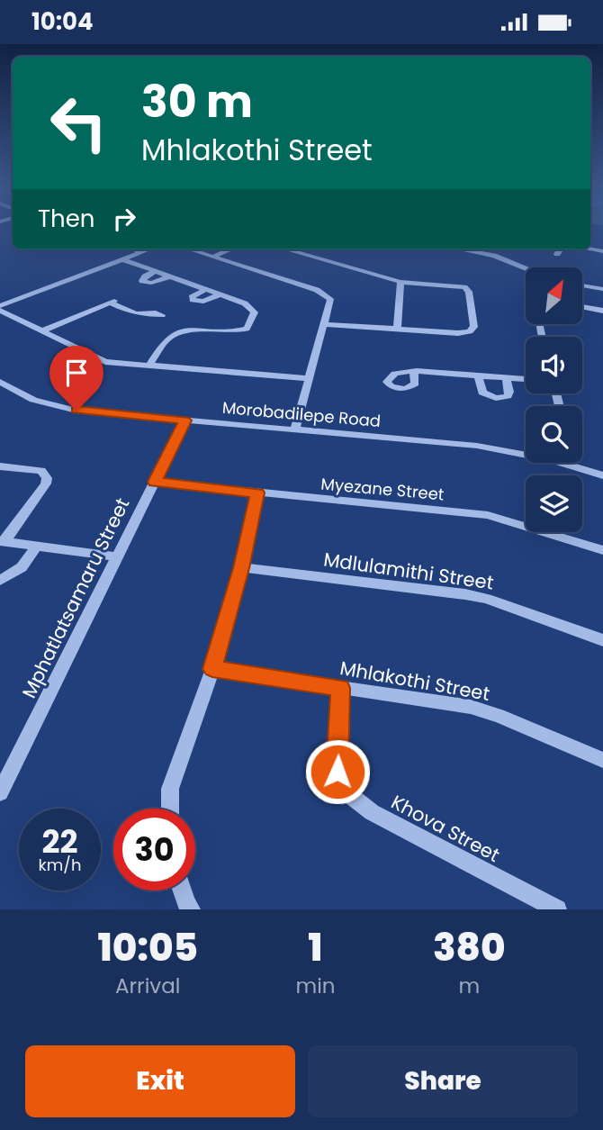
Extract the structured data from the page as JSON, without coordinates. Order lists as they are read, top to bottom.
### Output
{
  "streets": {
    "street": [
      "Morobadilepe Road",
      "Myezane Street",
      "Mdlulamithi Street",
      "Mphatlatsamaru Street",
      "Mhlakothi Street",
      "Khova Street"
    ]
  },
  "crossings": [
    ["Morobadilepe Road", "Mphatlatsamaru Street"],
    ["Myezane Street", "Mphatlatsamaru Street"],
    ["Mhlakothi Street", "Khova Street"]
  ],
  "north": "top right",
  "page": {
    "status": "10:04",
    "turn": ["30 m", "Mhlakothi Street"],
    "then": "Then",
    "speed": "22 km/h",
    "limit": "30",
    "eta": [
      "10:05",
      "Arrival",
      "1",
      "min",
      "380",
      "m"
    ],
    "buttons": ["Exit", "Share"]
  }
}
